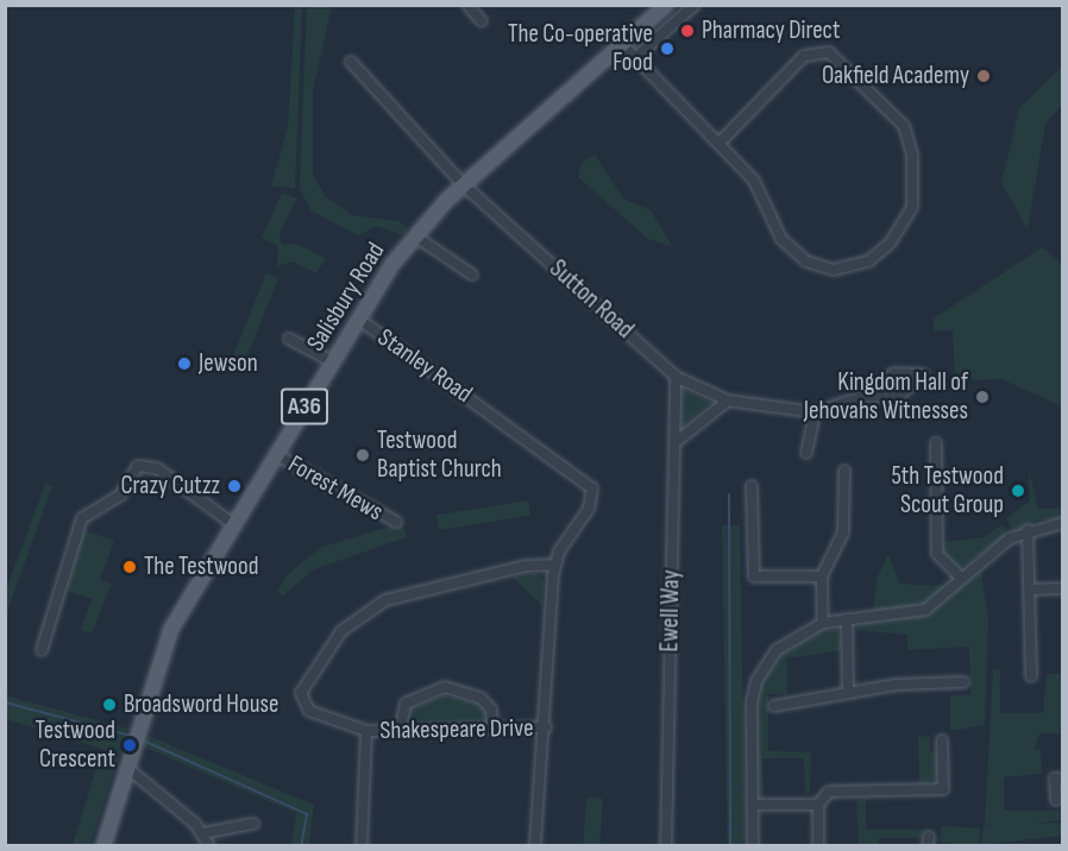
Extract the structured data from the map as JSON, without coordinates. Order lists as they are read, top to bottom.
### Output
{
  "streets": {
    "main road": ["Salisbury Road", "A36"],
    "street": [
      "Sutton Road",
      "Stanley Road",
      "Forest Mews",
      "Ewell Way",
      "Shakespeare Drive"
    ]
  },
  "crossings": [
    ["Salisbury Road", "Sutton Road"],
    ["Salisbury Road", "Stanley Road"],
    ["Salisbury Road", "Forest Mews"],
    ["Sutton Road", "Ewell Way"],
    ["Stanley Road", "Shakespeare Drive"]
  ],
  "places": [
    "Pharmacy Direct",
    "The Co-operative Food",
    "Oakfield Academy",
    "Jewson",
    "Kingdom Hall of Jehovahs Witnesses",
    "Testwood Baptist Church",
    "Crazy Cutzz",
    "5th Testwood Scout Group",
    "The Testwood",
    "Broadsword House",
    "Testwood Crescent"
  ]
}
